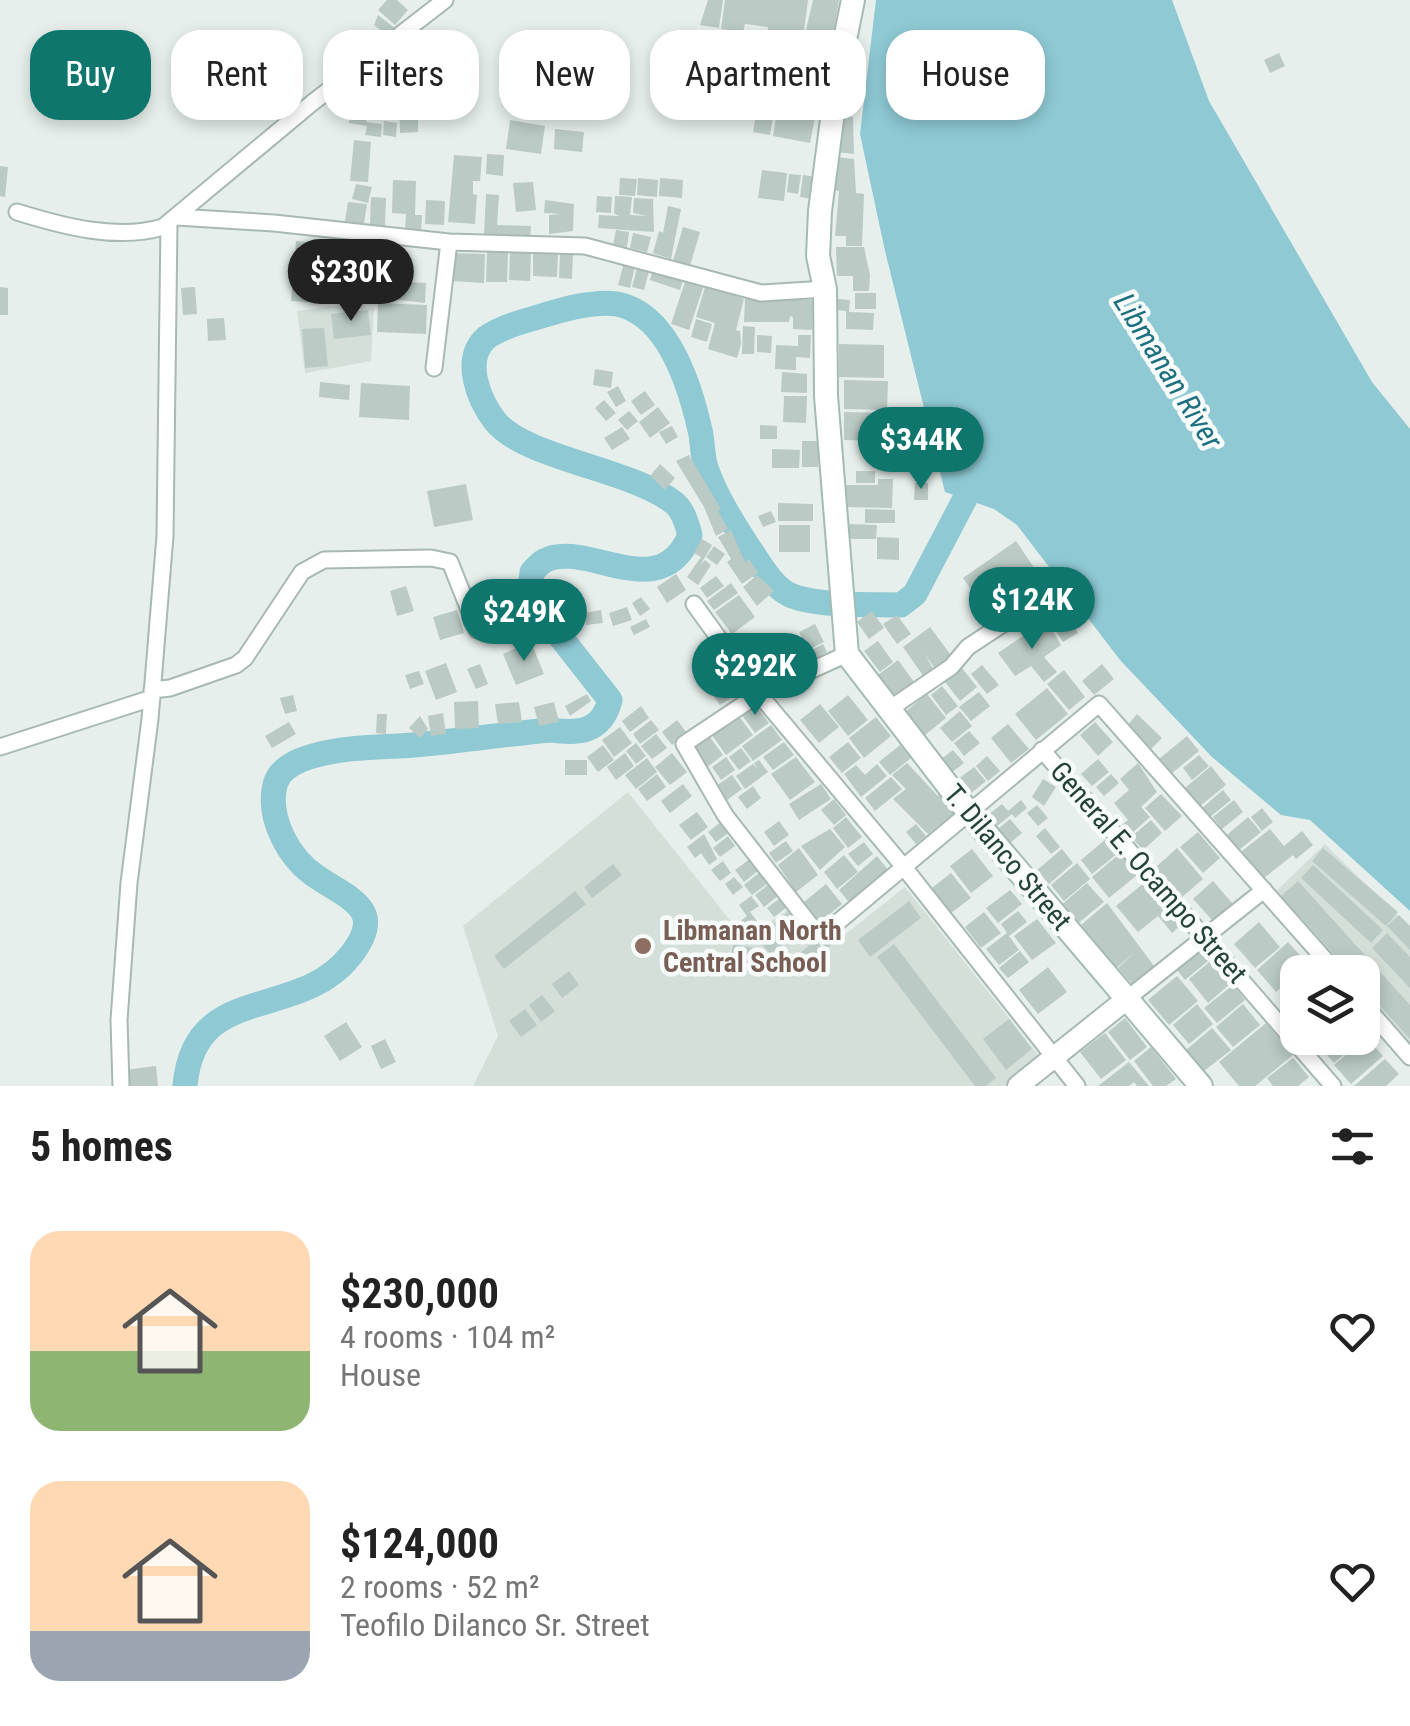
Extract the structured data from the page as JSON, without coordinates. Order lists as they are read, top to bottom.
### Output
{
  "streets": {
    "main road": ["T. Dilanco Street"],
    "street": ["General E. Ocampo Street"]
  },
  "water": ["Libmanan River"],
  "places": ["Libmanan North Central School"],
  "page": {
    "chip": [
      "Buy",
      "Rent",
      "Filters",
      "New",
      "Apartment",
      "House"
    ],
    "price": [
      "$230K",
      "$344K",
      "$124K",
      "$249K",
      "$292K"
    ],
    "heading": "5 homes",
    "list": [
      {
        "name": "$230,000",
        "note": "4 rooms · 104 m² · House"
      },
      {
        "name": "$124,000",
        "note": "2 rooms · 52 m² · Teofilo Dilanco Sr. Street"
      }
    ]
  }
}
